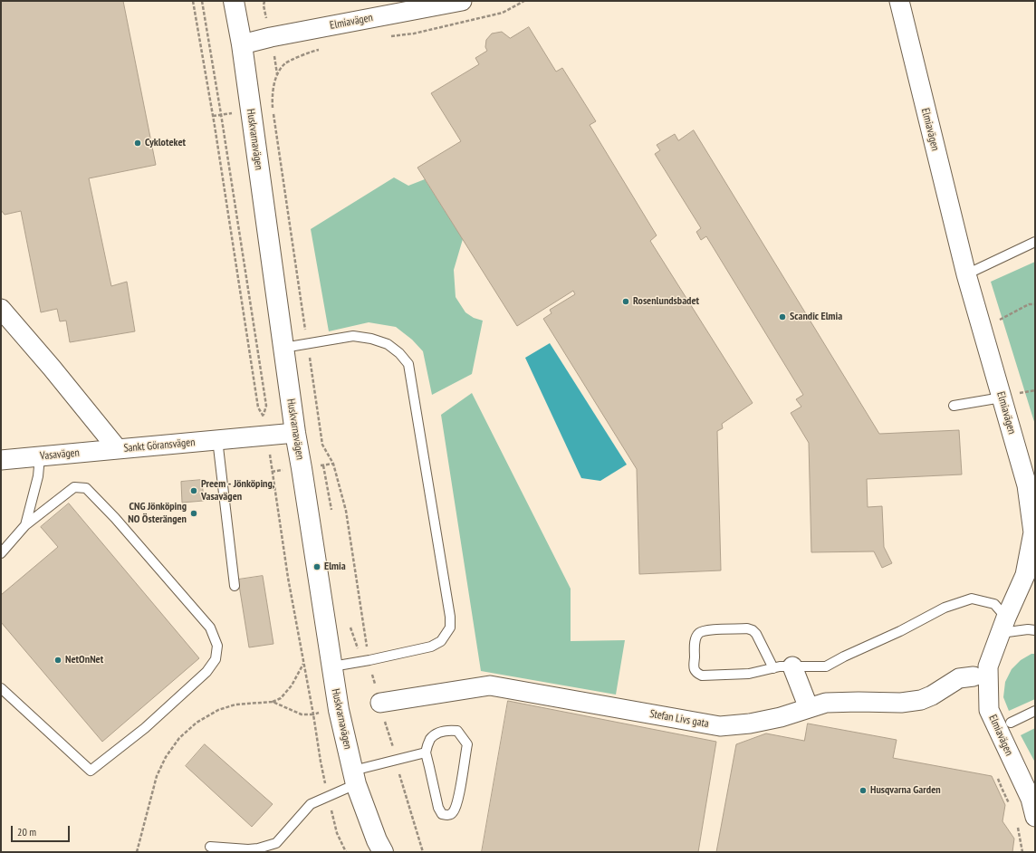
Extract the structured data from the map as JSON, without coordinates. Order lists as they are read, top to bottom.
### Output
{
  "streets": {
    "street": [
      "Elmiavägen",
      "Huskvarnavägen",
      "Sankt Göransvägen",
      "Vasavägen",
      "Stefan Livs gata"
    ]
  },
  "crossings": [
    ["Elmiavägen", "Huskvarnavägen"],
    ["Huskvarnavägen", "Sankt Göransvägen"],
    ["Sankt Göransvägen", "Vasavägen"]
  ],
  "places": [
    "Cykloteket",
    "Rosenlundsbadet",
    "Scandic Elmia",
    "Preem - Jönköping, Vasavägen",
    "CNG Jönköping NO Österängen",
    "Elmia",
    "NetOnNet",
    "Husqvarna Garden"
  ],
  "scale_bar": "20 m"
}
